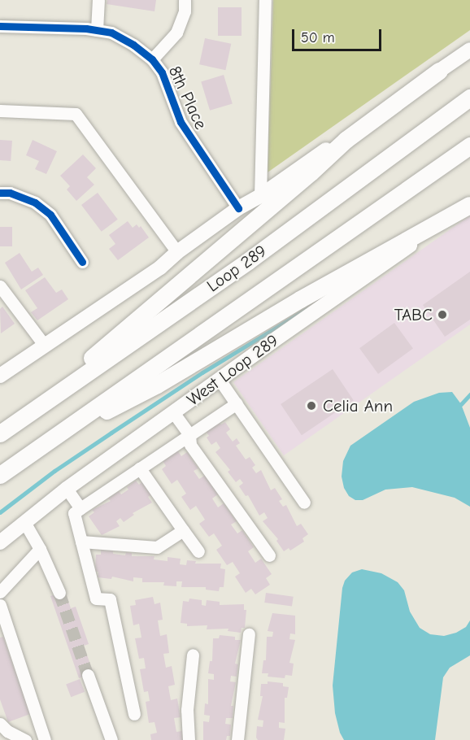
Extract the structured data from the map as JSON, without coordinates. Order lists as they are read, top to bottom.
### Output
{
  "streets": {
    "highway": ["Loop 289"],
    "main road": ["West Loop 289"],
    "street": ["8th Place"]
  },
  "places": ["TABC", "Celia Ann"],
  "scale_bar": "50 m"
}
